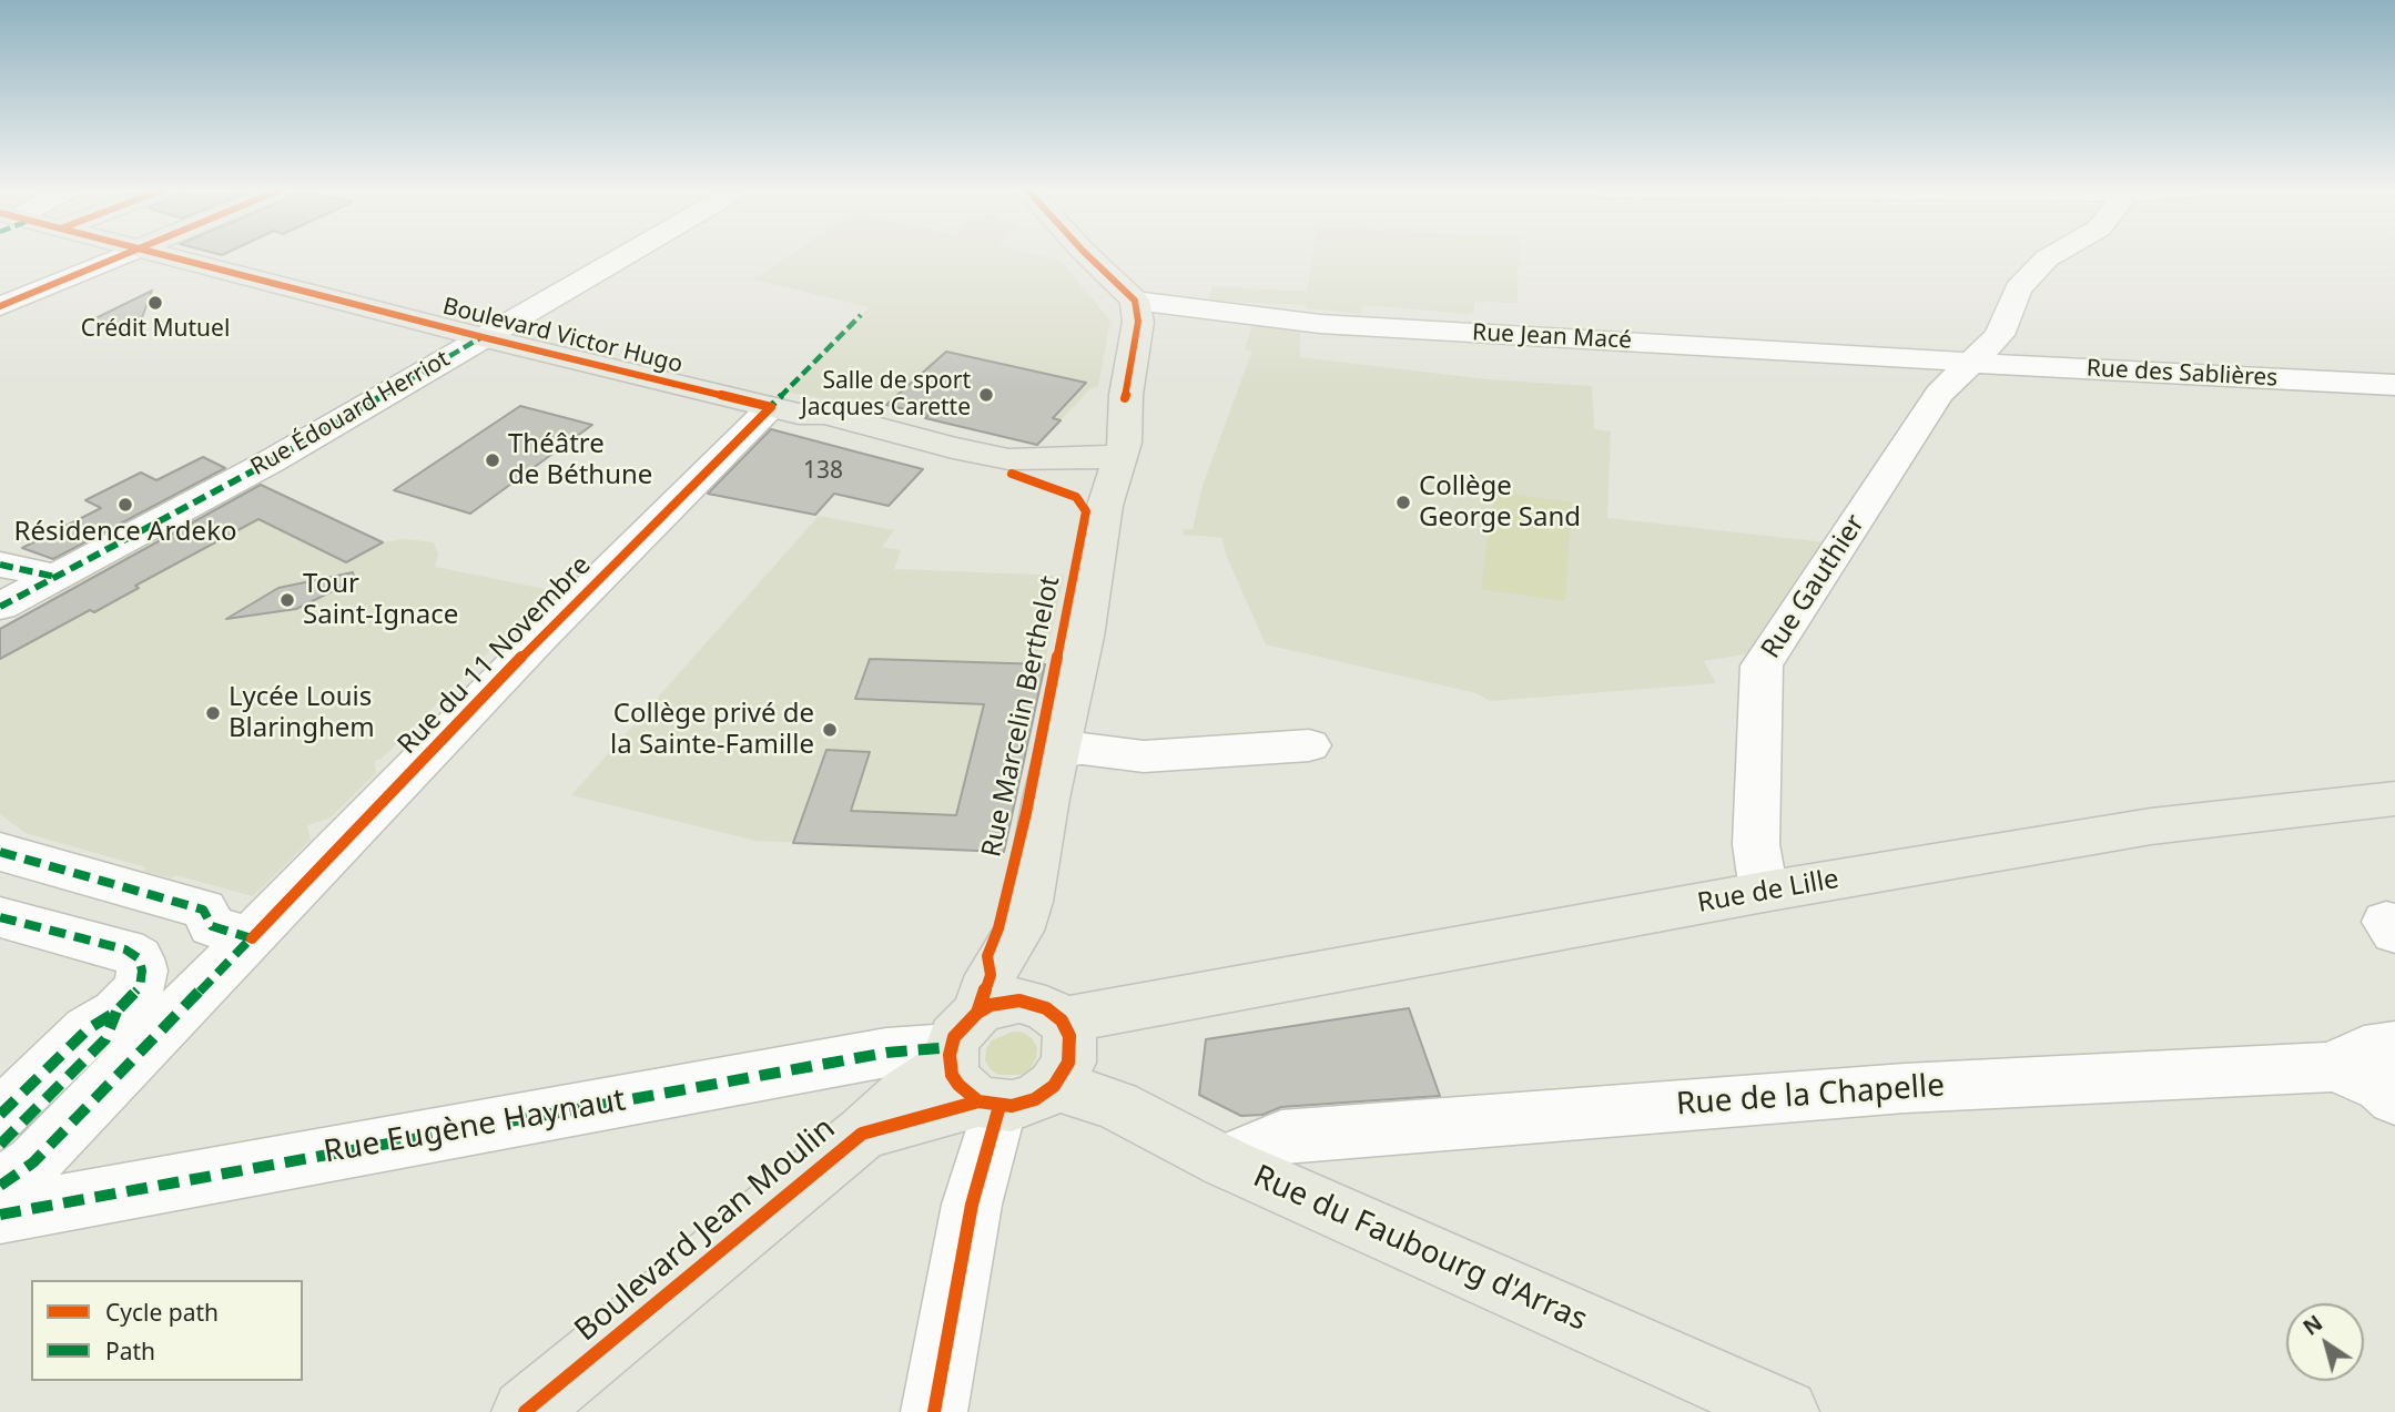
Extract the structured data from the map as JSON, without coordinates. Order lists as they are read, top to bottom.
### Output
{
  "streets": {
    "main road": [
      "Boulevard Victor Hugo",
      "Rue Marcelin Berthelot",
      "Rue de Lille",
      "Boulevard Jean Moulin",
      "Rue du Faubourg d'Arras"
    ],
    "street": [
      "Rue Jean Macé",
      "Rue des Sablières",
      "Rue Édouard Herriot",
      "Rue Gauthier",
      "Rue du 11 Novembre",
      "Rue de la Chapelle",
      "Rue Eugène Haynaut"
    ]
  },
  "crossings": [
    ["Boulevard Victor Hugo", "Rue Édouard Herriot"],
    ["Boulevard Victor Hugo", "Rue du 11 Novembre"],
    ["Boulevard Victor Hugo", "Rue Marcelin Berthelot"],
    ["Rue Jean Macé", "Rue des Sablières"],
    ["Rue Jean Macé", "Rue Gauthier"],
    ["Rue Jean Macé", "Rue Marcelin Berthelot"],
    ["Rue des Sablières", "Rue Gauthier"],
    ["Rue Gauthier", "Rue de Lille"],
    ["Rue Marcelin Berthelot", "Rue de Lille"],
    ["Rue Marcelin Berthelot", "Rue Eugène Haynaut"],
    ["Rue Marcelin Berthelot", "Boulevard Jean Moulin"],
    ["Rue Marcelin Berthelot", "Rue du Faubourg d'Arras"],
    ["Rue de Lille", "Rue Eugène Haynaut"],
    ["Rue de Lille", "Boulevard Jean Moulin"],
    ["Rue de Lille", "Rue du Faubourg d'Arras"],
    ["Rue de la Chapelle", "Rue du Faubourg d'Arras"],
    ["Rue Eugène Haynaut", "Boulevard Jean Moulin"],
    ["Rue Eugène Haynaut", "Rue du Faubourg d'Arras"],
    ["Boulevard Jean Moulin", "Rue du Faubourg d'Arras"]
  ],
  "places": [
    "Crédit Mutuel",
    "Salle de sport Jacques Carette",
    "Théâtre de Béthune",
    "Collège George Sand",
    "Résidence Ardeko",
    "Tour Saint-Ignace",
    "Lycée Louis Blaringhem",
    "Collège privé de la Sainte-Famille"
  ],
  "house_numbers": ["138"],
  "legend": ["Cycle path", "Path"],
  "north": "top left"
}
